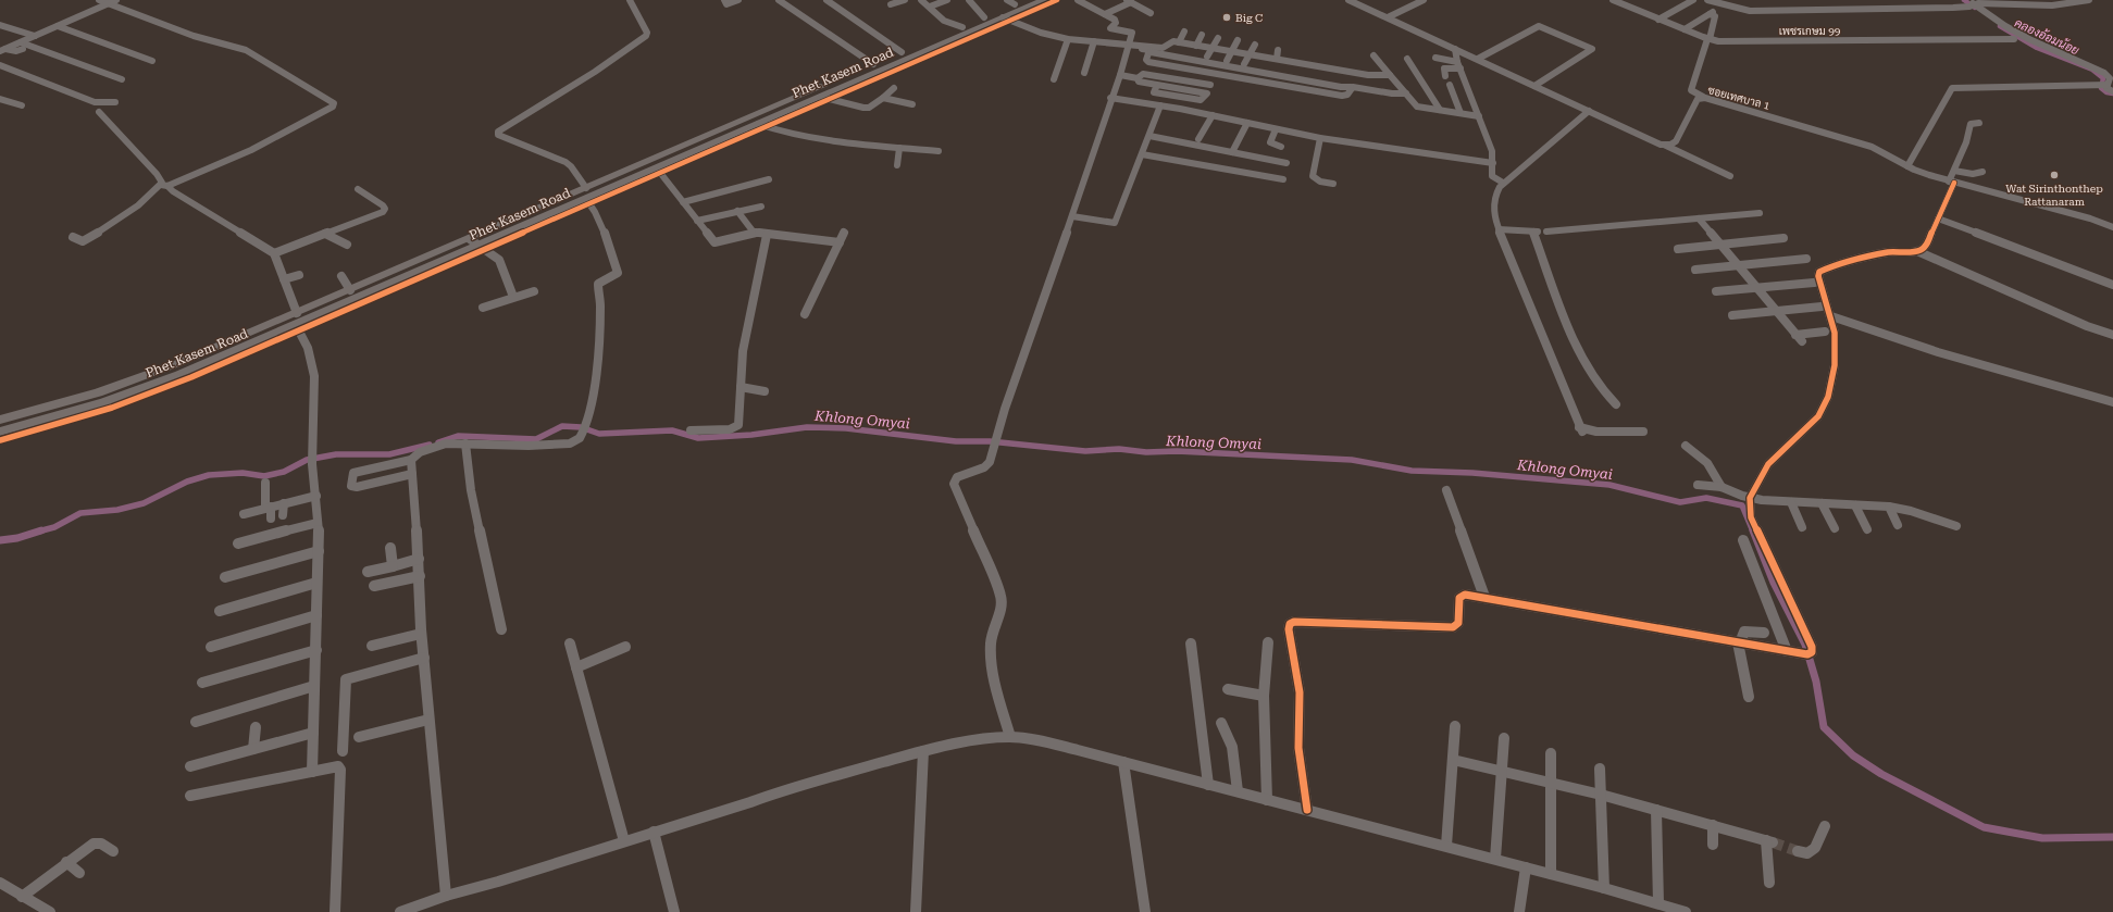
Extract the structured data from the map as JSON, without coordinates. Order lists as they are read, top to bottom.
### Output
{
  "streets": {
    "main road": ["Phet Kasem Road"],
    "street": ["เพชรเกษม 99", "ซอยเทศบาล 1"]
  },
  "water": ["คลองอ้อมน้อย", "Khlong Omyai"],
  "places": ["Big C", "Wat Sirinthonthep Rattanaram"]
}
